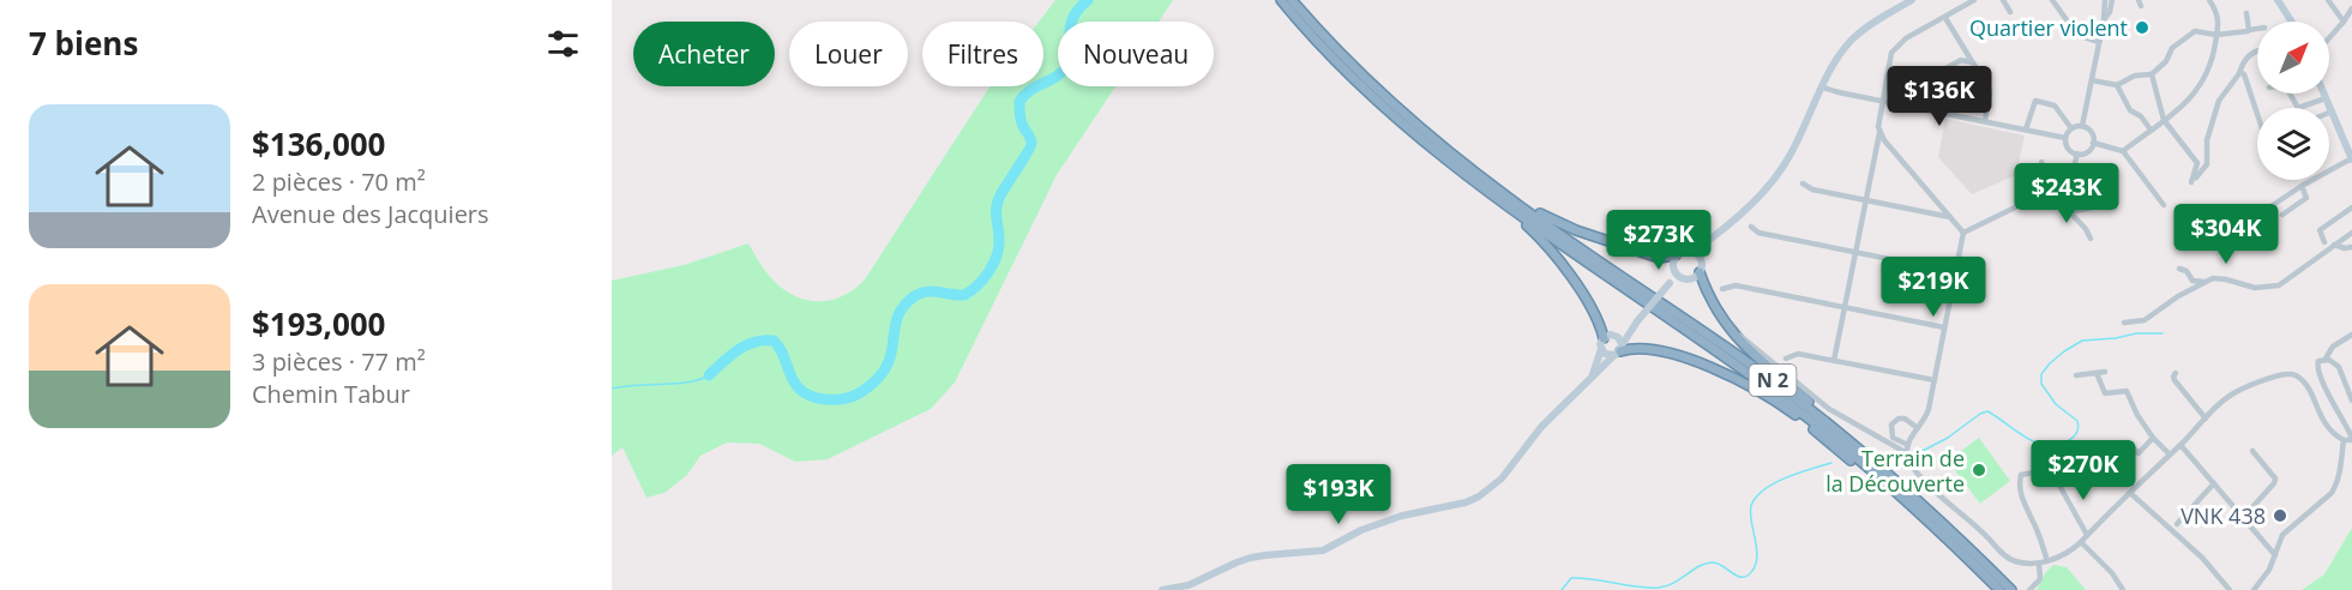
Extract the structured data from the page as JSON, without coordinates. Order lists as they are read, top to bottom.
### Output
{
  "streets": {
    "highway": ["N 2"]
  },
  "places": ["Quartier violent", "Terrain de la Découverte", "VNK 438"],
  "north": "top right",
  "page": {
    "heading": "7 biens",
    "chip": [
      "Acheter",
      "Louer",
      "Filtres",
      "Nouveau"
    ],
    "price": [
      "$136K",
      "$243K",
      "$304K",
      "$273K",
      "$219K",
      "$270K",
      "$193K"
    ],
    "list": [
      {
        "name": "$136,000",
        "note": "2 pièces · 70 m² · Avenue des Jacquiers"
      },
      {
        "name": "$193,000",
        "note": "3 pièces · 77 m² · Chemin Tabur"
      }
    ]
  }
}
